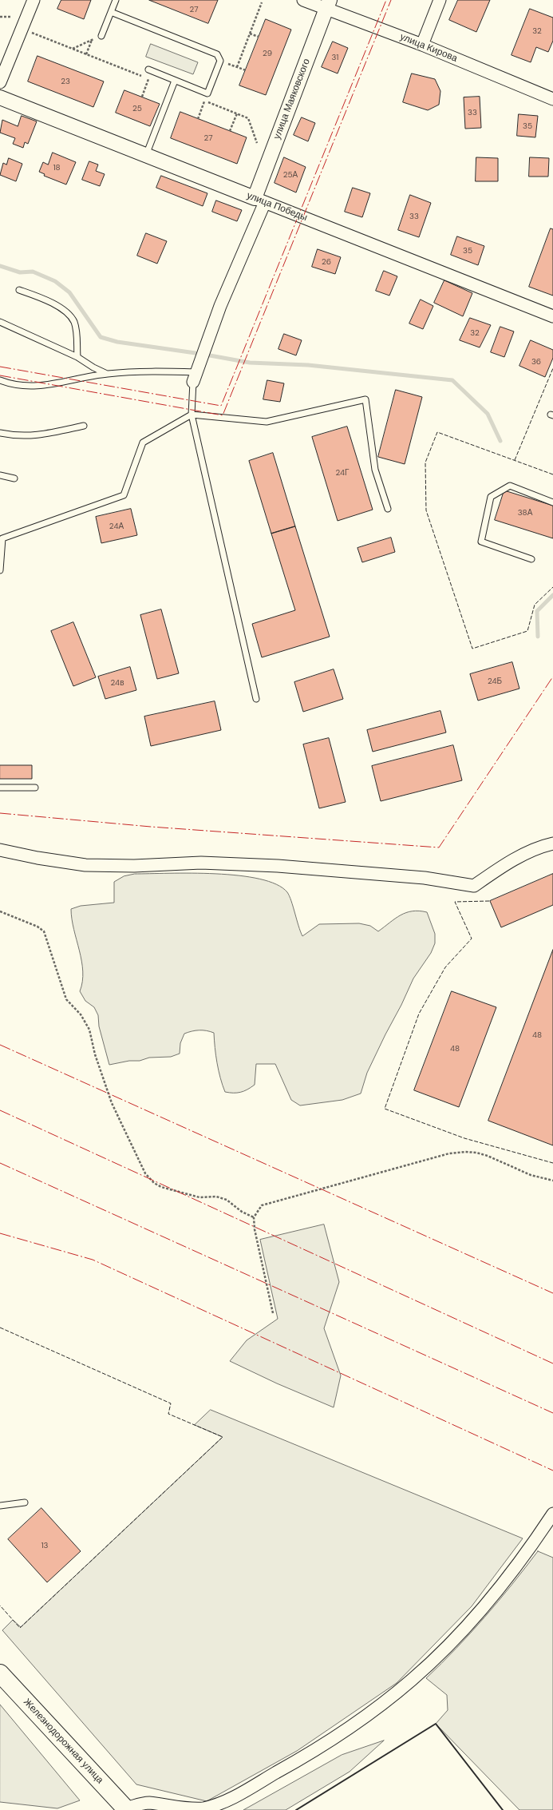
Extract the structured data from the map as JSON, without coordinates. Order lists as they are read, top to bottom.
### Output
{
  "streets": {
    "main road": ["Железнодорожная улица"],
    "street": ["улица Кирова", "улица Маяковского", "улица Победы"]
  },
  "crossings": [
    ["улица Кирова", "улица Маяковского"],
    ["улица Маяковского", "улица Победы"]
  ],
  "house_numbers": [
    "27",
    "32",
    "29",
    "31",
    "23",
    "25",
    "33",
    "35",
    "27",
    "18",
    "25А",
    "33",
    "35",
    "26",
    "32",
    "36",
    "24Г",
    "38А",
    "24А",
    "24Б",
    "24в",
    "48",
    "48",
    "13"
  ]
}
